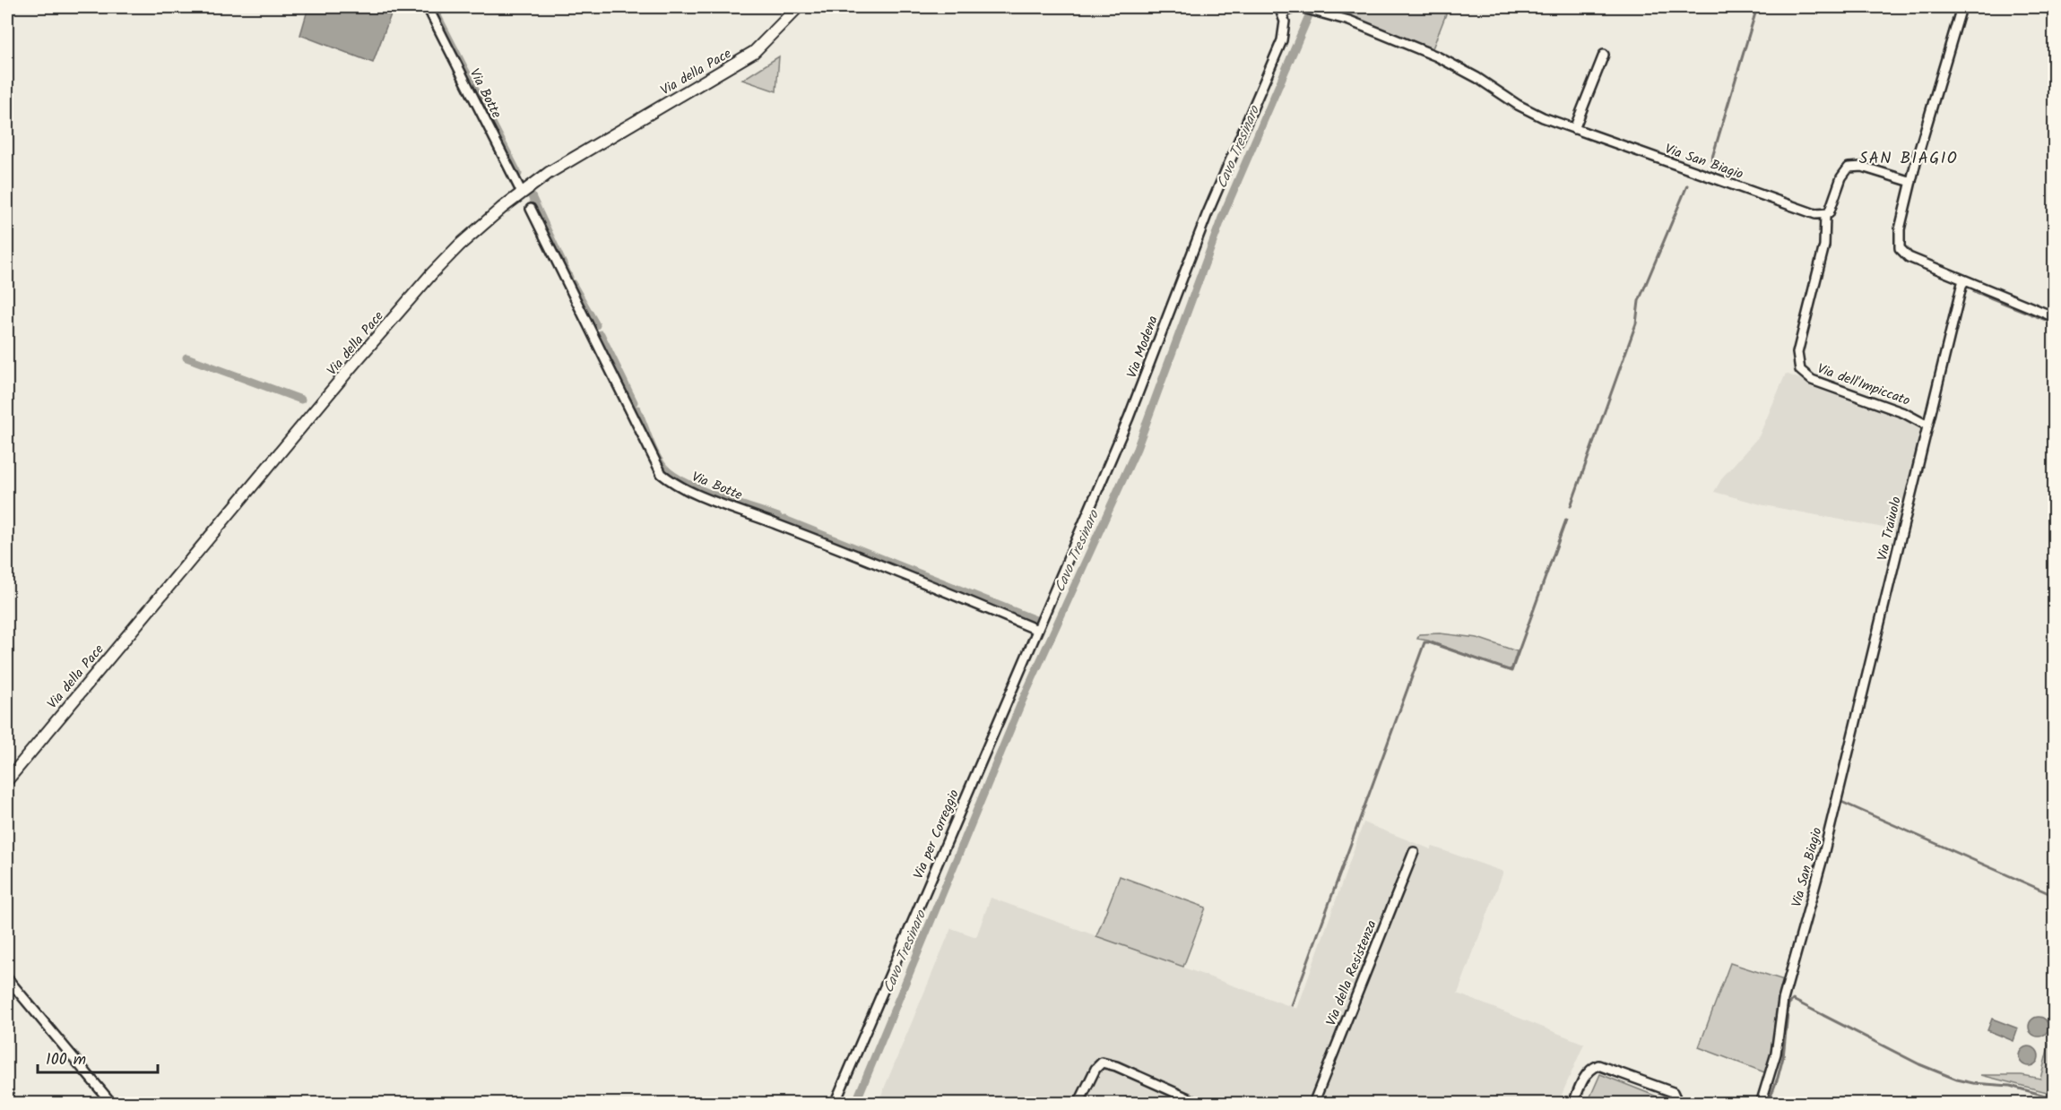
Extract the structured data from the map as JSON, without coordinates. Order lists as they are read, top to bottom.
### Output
{
  "streets": {
    "main road": ["Via della Pace"],
    "street": [
      "Via Botte",
      "Via San Biagio",
      "Via Modena",
      "Via dell'Impiccato",
      "Via Traiuolo",
      "Via per Correggio",
      "Via della Resistenza"
    ]
  },
  "crossings": [
    ["Via della Pace", "Via Botte"],
    ["Via Botte", "Via Modena"],
    ["Via San Biagio", "Via dell'Impiccato"],
    ["Via San Biagio", "Via Traiuolo"],
    ["Via Modena", "Via per Correggio"],
    ["Via dell'Impiccato", "Via Traiuolo"]
  ],
  "districts": ["SAN BIAGIO"],
  "water": ["Cavo Tresinaro"],
  "scale_bar": "100 m"
}
